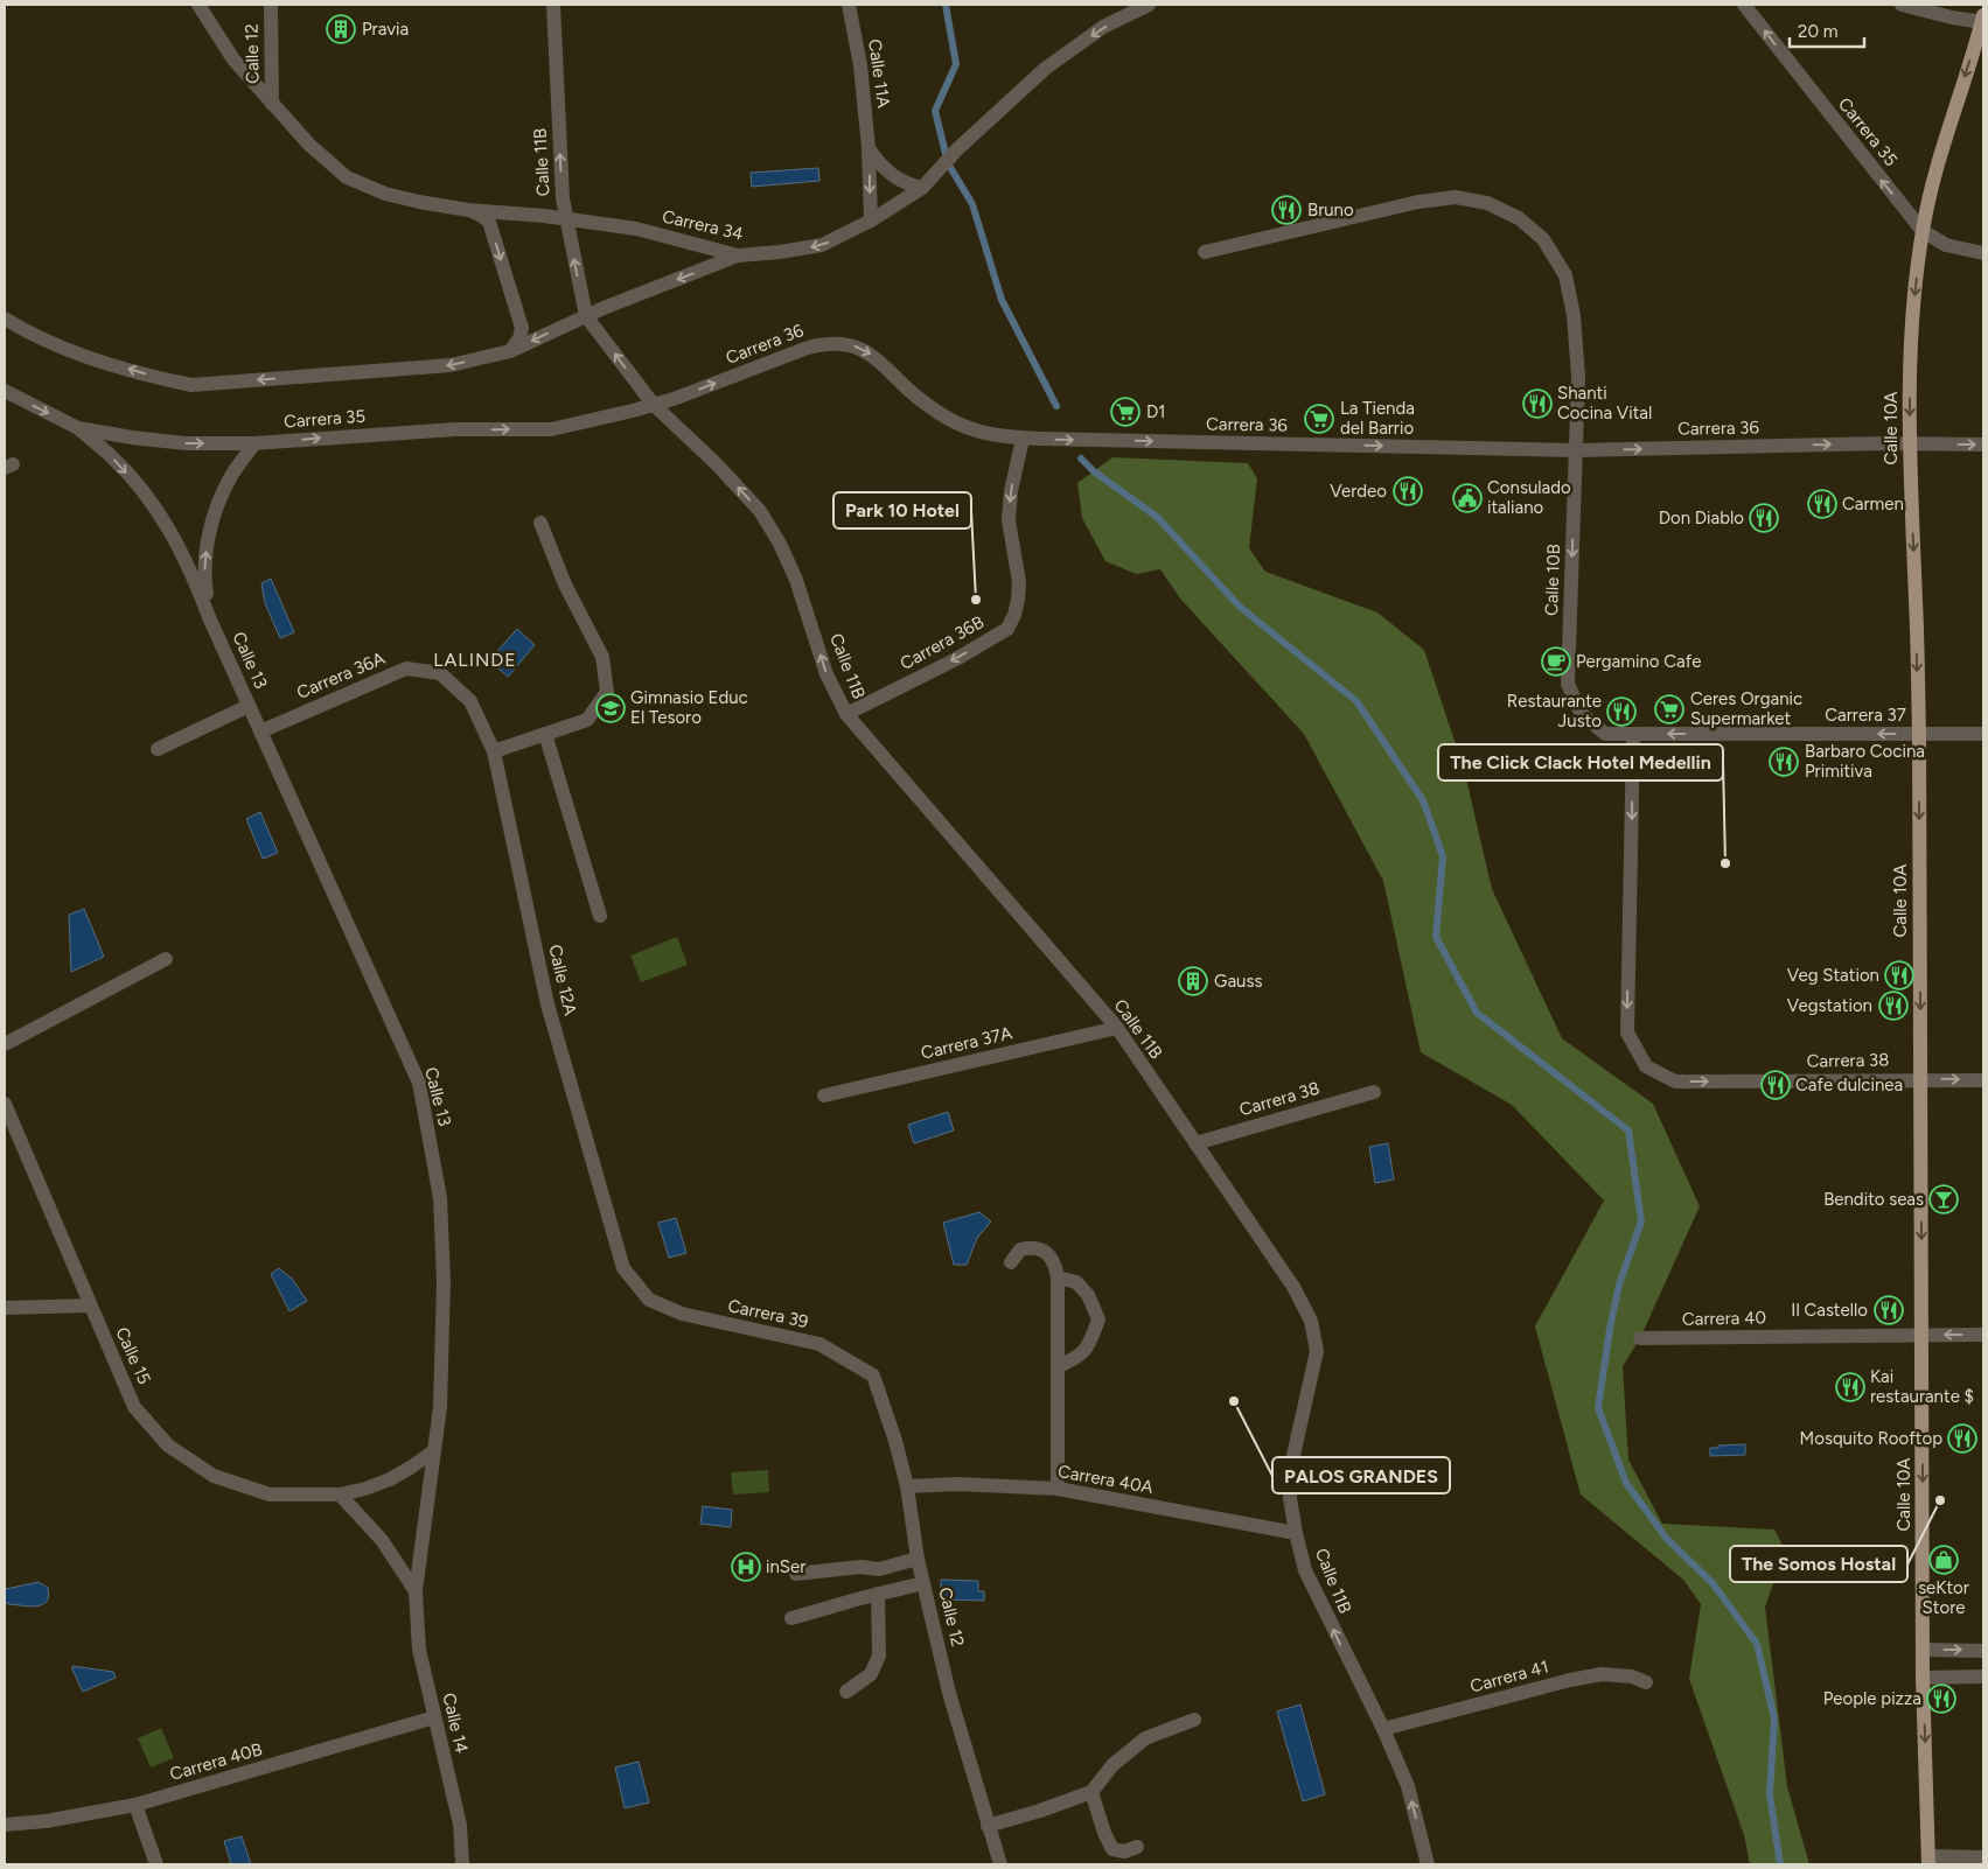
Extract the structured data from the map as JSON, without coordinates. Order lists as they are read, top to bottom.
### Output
{
  "streets": {
    "main road": ["Calle 10A"],
    "street": [
      "Calle 12",
      "Calle 11A",
      "Carrera 35",
      "Calle 11B",
      "Carrera 34",
      "Carrera 36",
      "Calle 10B",
      "Carrera 36B",
      "Calle 13",
      "Carrera 36A",
      "Carrera 37",
      "Calle 12A",
      "Carrera 37A",
      "Carrera 38",
      "Carrera 39",
      "Carrera 40",
      "Calle 15",
      "Carrera 40A",
      "Carrera 41",
      "Calle 14",
      "Carrera 40B"
    ]
  },
  "crossings": [
    ["Calle 12", "Carrera 34"],
    ["Calle 12", "Carrera 39"],
    ["Calle 12", "Carrera 40A"],
    ["Calle 11A", "Carrera 34"],
    ["Carrera 35", "Calle 11B"],
    ["Carrera 35", "Carrera 36"],
    ["Carrera 35", "Calle 10A"],
    ["Carrera 35", "Calle 13"],
    ["Calle 11B", "Carrera 34"],
    ["Calle 11B", "Carrera 36"],
    ["Calle 11B", "Carrera 36B"],
    ["Calle 11B", "Carrera 37A"],
    ["Calle 11B", "Carrera 38"],
    ["Calle 11B", "Carrera 40A"],
    ["Calle 11B", "Carrera 41"],
    ["Carrera 36", "Calle 10A"],
    ["Carrera 36", "Calle 10B"],
    ["Carrera 36", "Carrera 36B"],
    ["Calle 10A", "Carrera 37"],
    ["Calle 10A", "Carrera 38"],
    ["Calle 10A", "Carrera 40"],
    ["Calle 10B", "Carrera 37"],
    ["Calle 13", "Carrera 36A"],
    ["Calle 13", "Calle 15"],
    ["Calle 13", "Calle 14"],
    ["Carrera 36A", "Calle 12A"],
    ["Carrera 37", "Carrera 38"],
    ["Calle 12A", "Carrera 39"],
    ["Calle 14", "Carrera 40B"]
  ],
  "one_way": [
    "Calle 11B",
    "Carrera 34",
    "Carrera 36",
    "Calle 10A",
    "Carrera 36B",
    "Carrera 37"
  ],
  "districts": ["LALINDE"],
  "places": {
    "building": ["Pravia", "Gauss"],
    "restaurant": [
      "Bruno",
      "Shanti Cocina Vital",
      "Verdeo",
      "Carmen",
      "Don Diablo",
      "Restaurante Justo",
      "Barbaro Cocina Primitiva",
      "Veg Station",
      "Vegstation",
      "Cafe dulcinea",
      "Il Castello",
      "Kai restaurante $",
      "Mosquito Rooftop",
      "People pizza"
    ],
    "supermarket": ["D1", "La Tienda del Barrio", "Ceres Organic Supermarket"],
    "public building": ["Consulado italiano"],
    "other": [
      "Park 10 Hotel",
      "The Click Clack Hotel Medellin",
      "PALOS GRANDES",
      "The Somos Hostal"
    ],
    "cafe": ["Pergamino Cafe"],
    "school or university": ["Gimnasio Educ El Tesoro"],
    "bar": ["Bendito seas"],
    "shop": ["seKtor Store"],
    "hospital": ["inSer"]
  },
  "scale_bar": "20 m"
}
